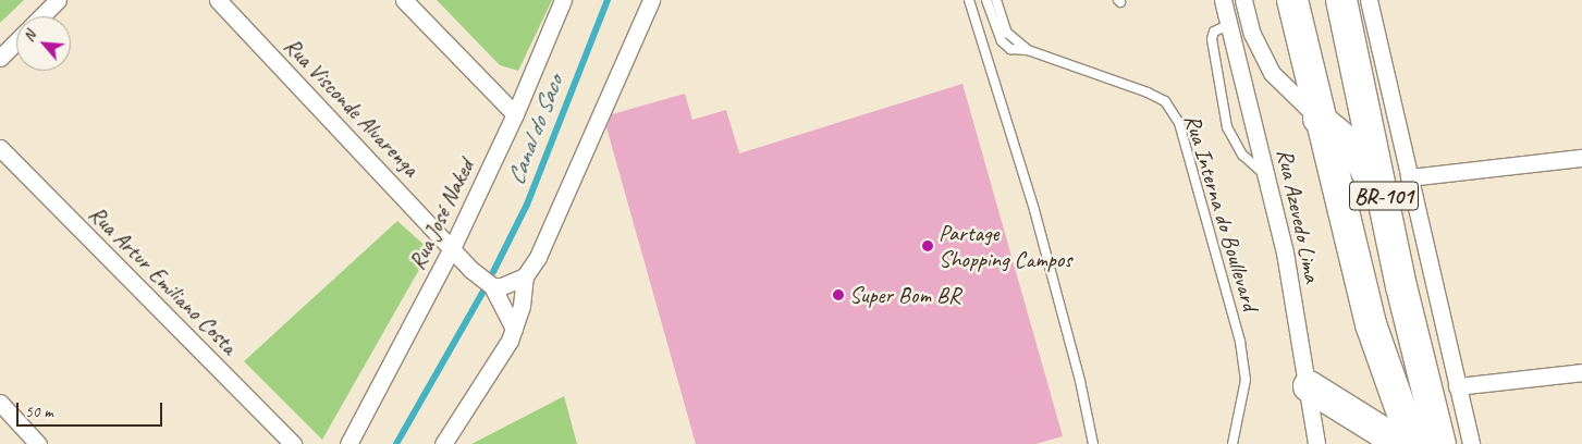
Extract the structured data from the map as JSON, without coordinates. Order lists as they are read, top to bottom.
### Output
{
  "streets": {
    "highway": ["BR-101"],
    "street": [
      "Rua Visconde Alvarenga",
      "Rua José Naked",
      "Rua Azevedo Lima",
      "Rua Artur Emiliano Costa"
    ],
    "lane": ["Rua Interna do Boullevard"]
  },
  "crossings": [
    ["Rua Visconde Alvarenga", "Rua José Naked"]
  ],
  "water": ["Canal do Saco"],
  "places": ["Partage Shopping Campos", "Super Bom BR"],
  "scale_bar": "50 m",
  "north": "top left"
}
